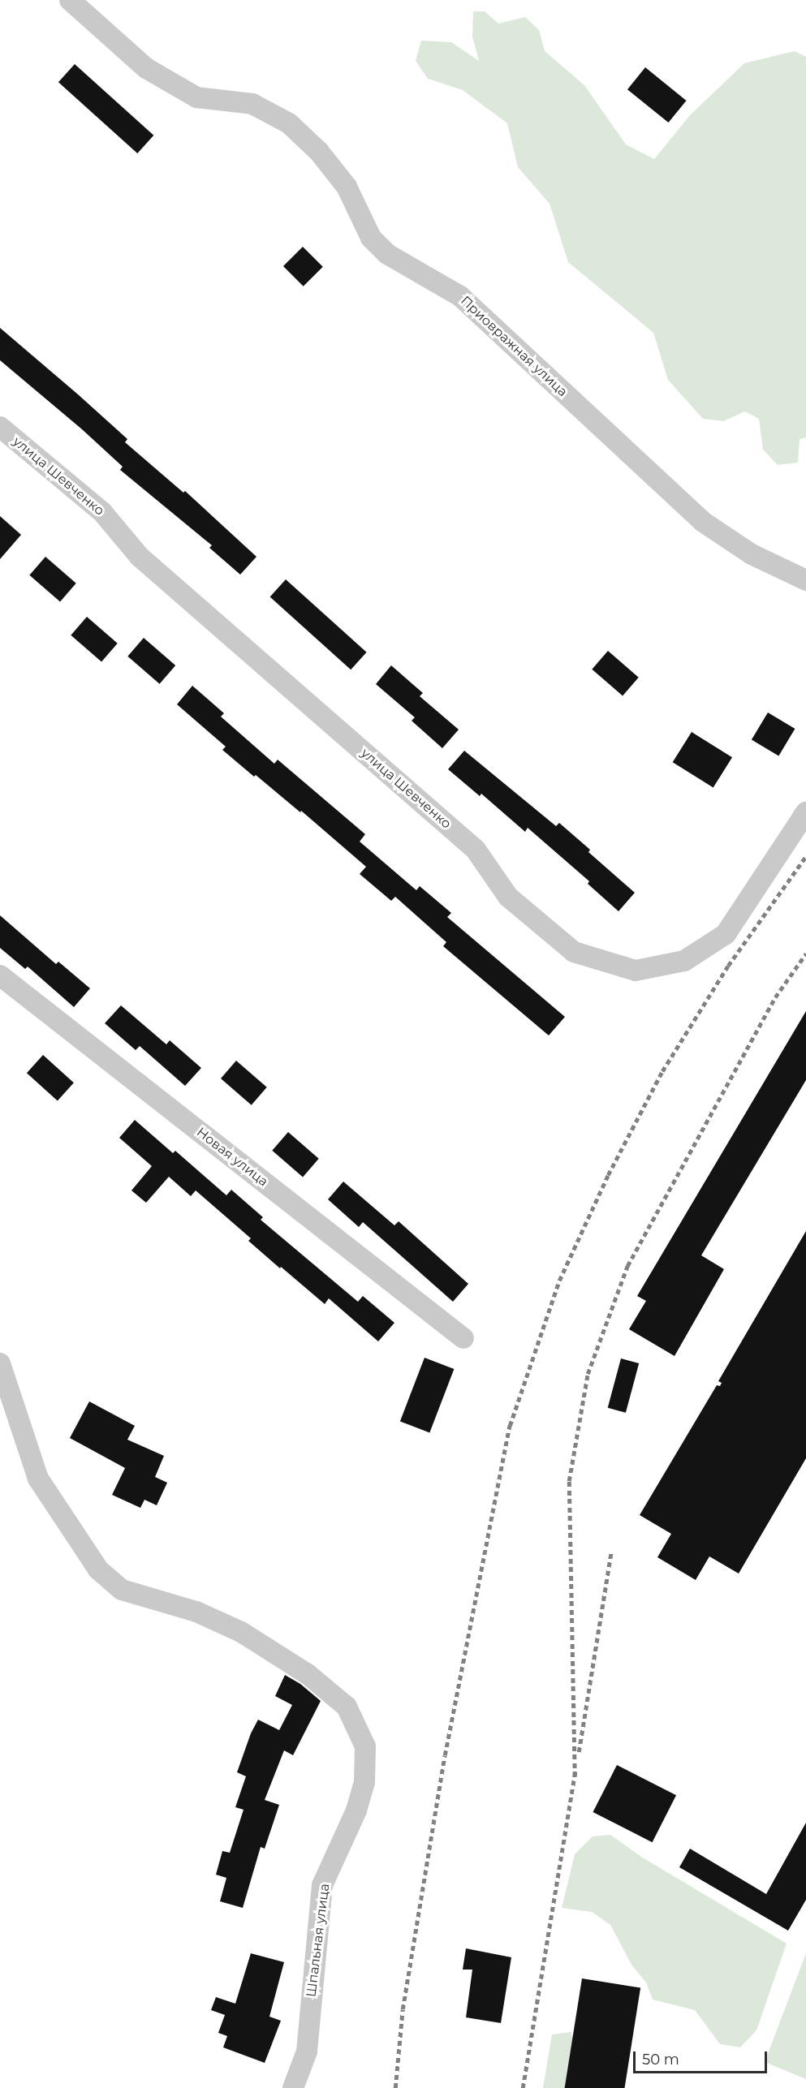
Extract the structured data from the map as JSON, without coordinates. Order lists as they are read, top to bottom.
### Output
{
  "streets": {
    "street": [
      "Приовражная улица",
      "улица Шевченко",
      "Новая улица",
      "Шпальная улица"
    ]
  },
  "scale_bar": "50 m"
}
